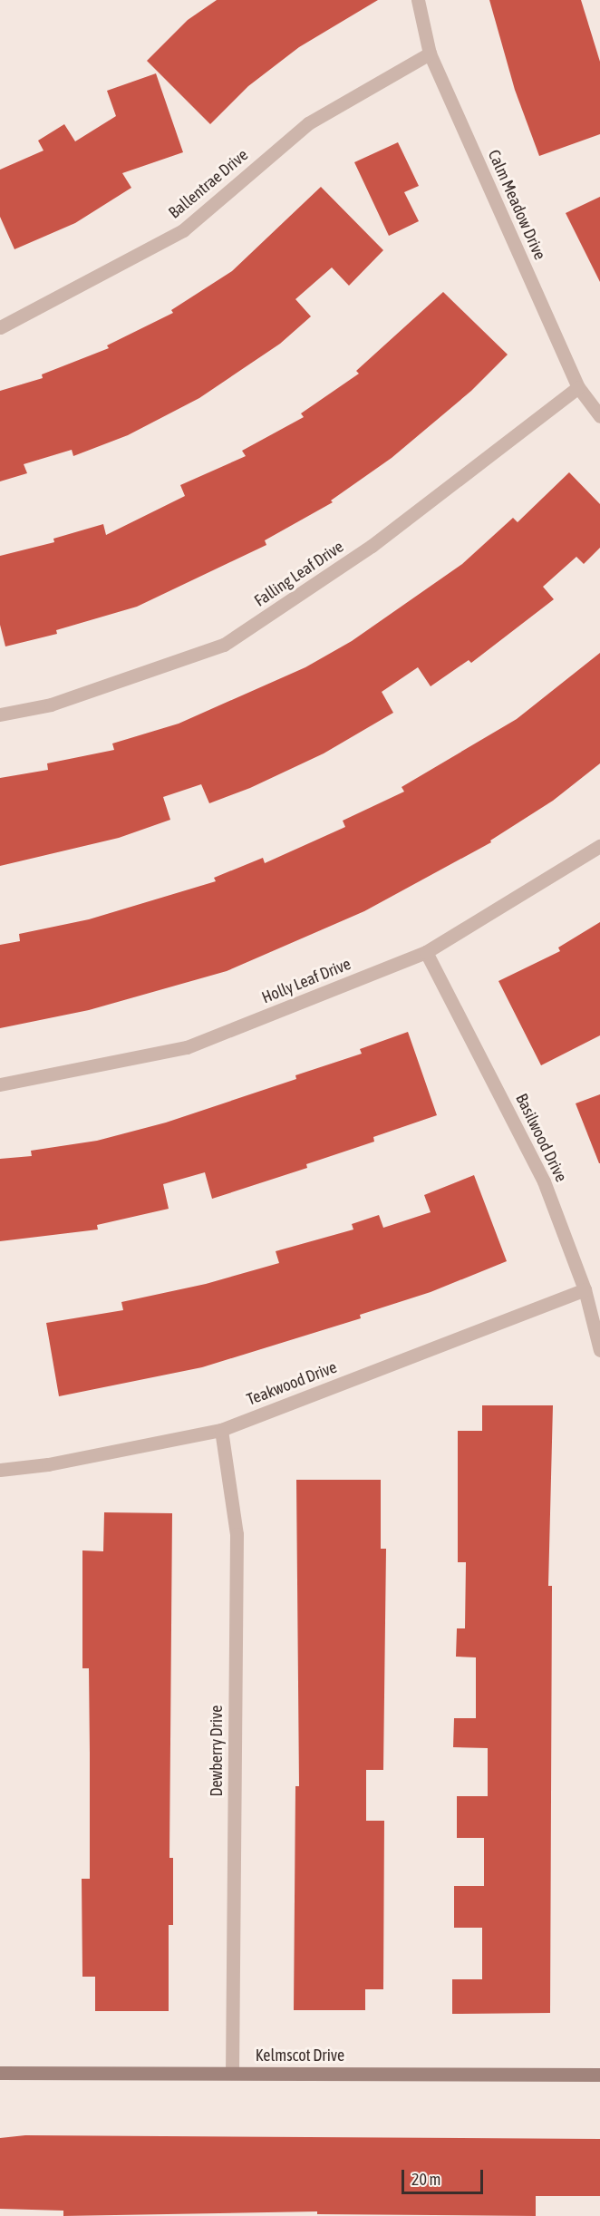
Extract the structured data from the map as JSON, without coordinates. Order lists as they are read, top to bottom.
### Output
{
  "streets": {
    "street": [
      "Ballentrae Drive",
      "Calm Meadow Drive",
      "Falling Leaf Drive",
      "Holly Leaf Drive",
      "Basilwood Drive",
      "Teakwood Drive",
      "Dewberry Drive",
      "Kelmscot Drive"
    ]
  },
  "crossings": [
    ["Ballentrae Drive", "Calm Meadow Drive"],
    ["Calm Meadow Drive", "Falling Leaf Drive"],
    ["Holly Leaf Drive", "Basilwood Drive"],
    ["Basilwood Drive", "Teakwood Drive"],
    ["Teakwood Drive", "Dewberry Drive"],
    ["Dewberry Drive", "Kelmscot Drive"]
  ],
  "scale_bar": "20 m"
}
